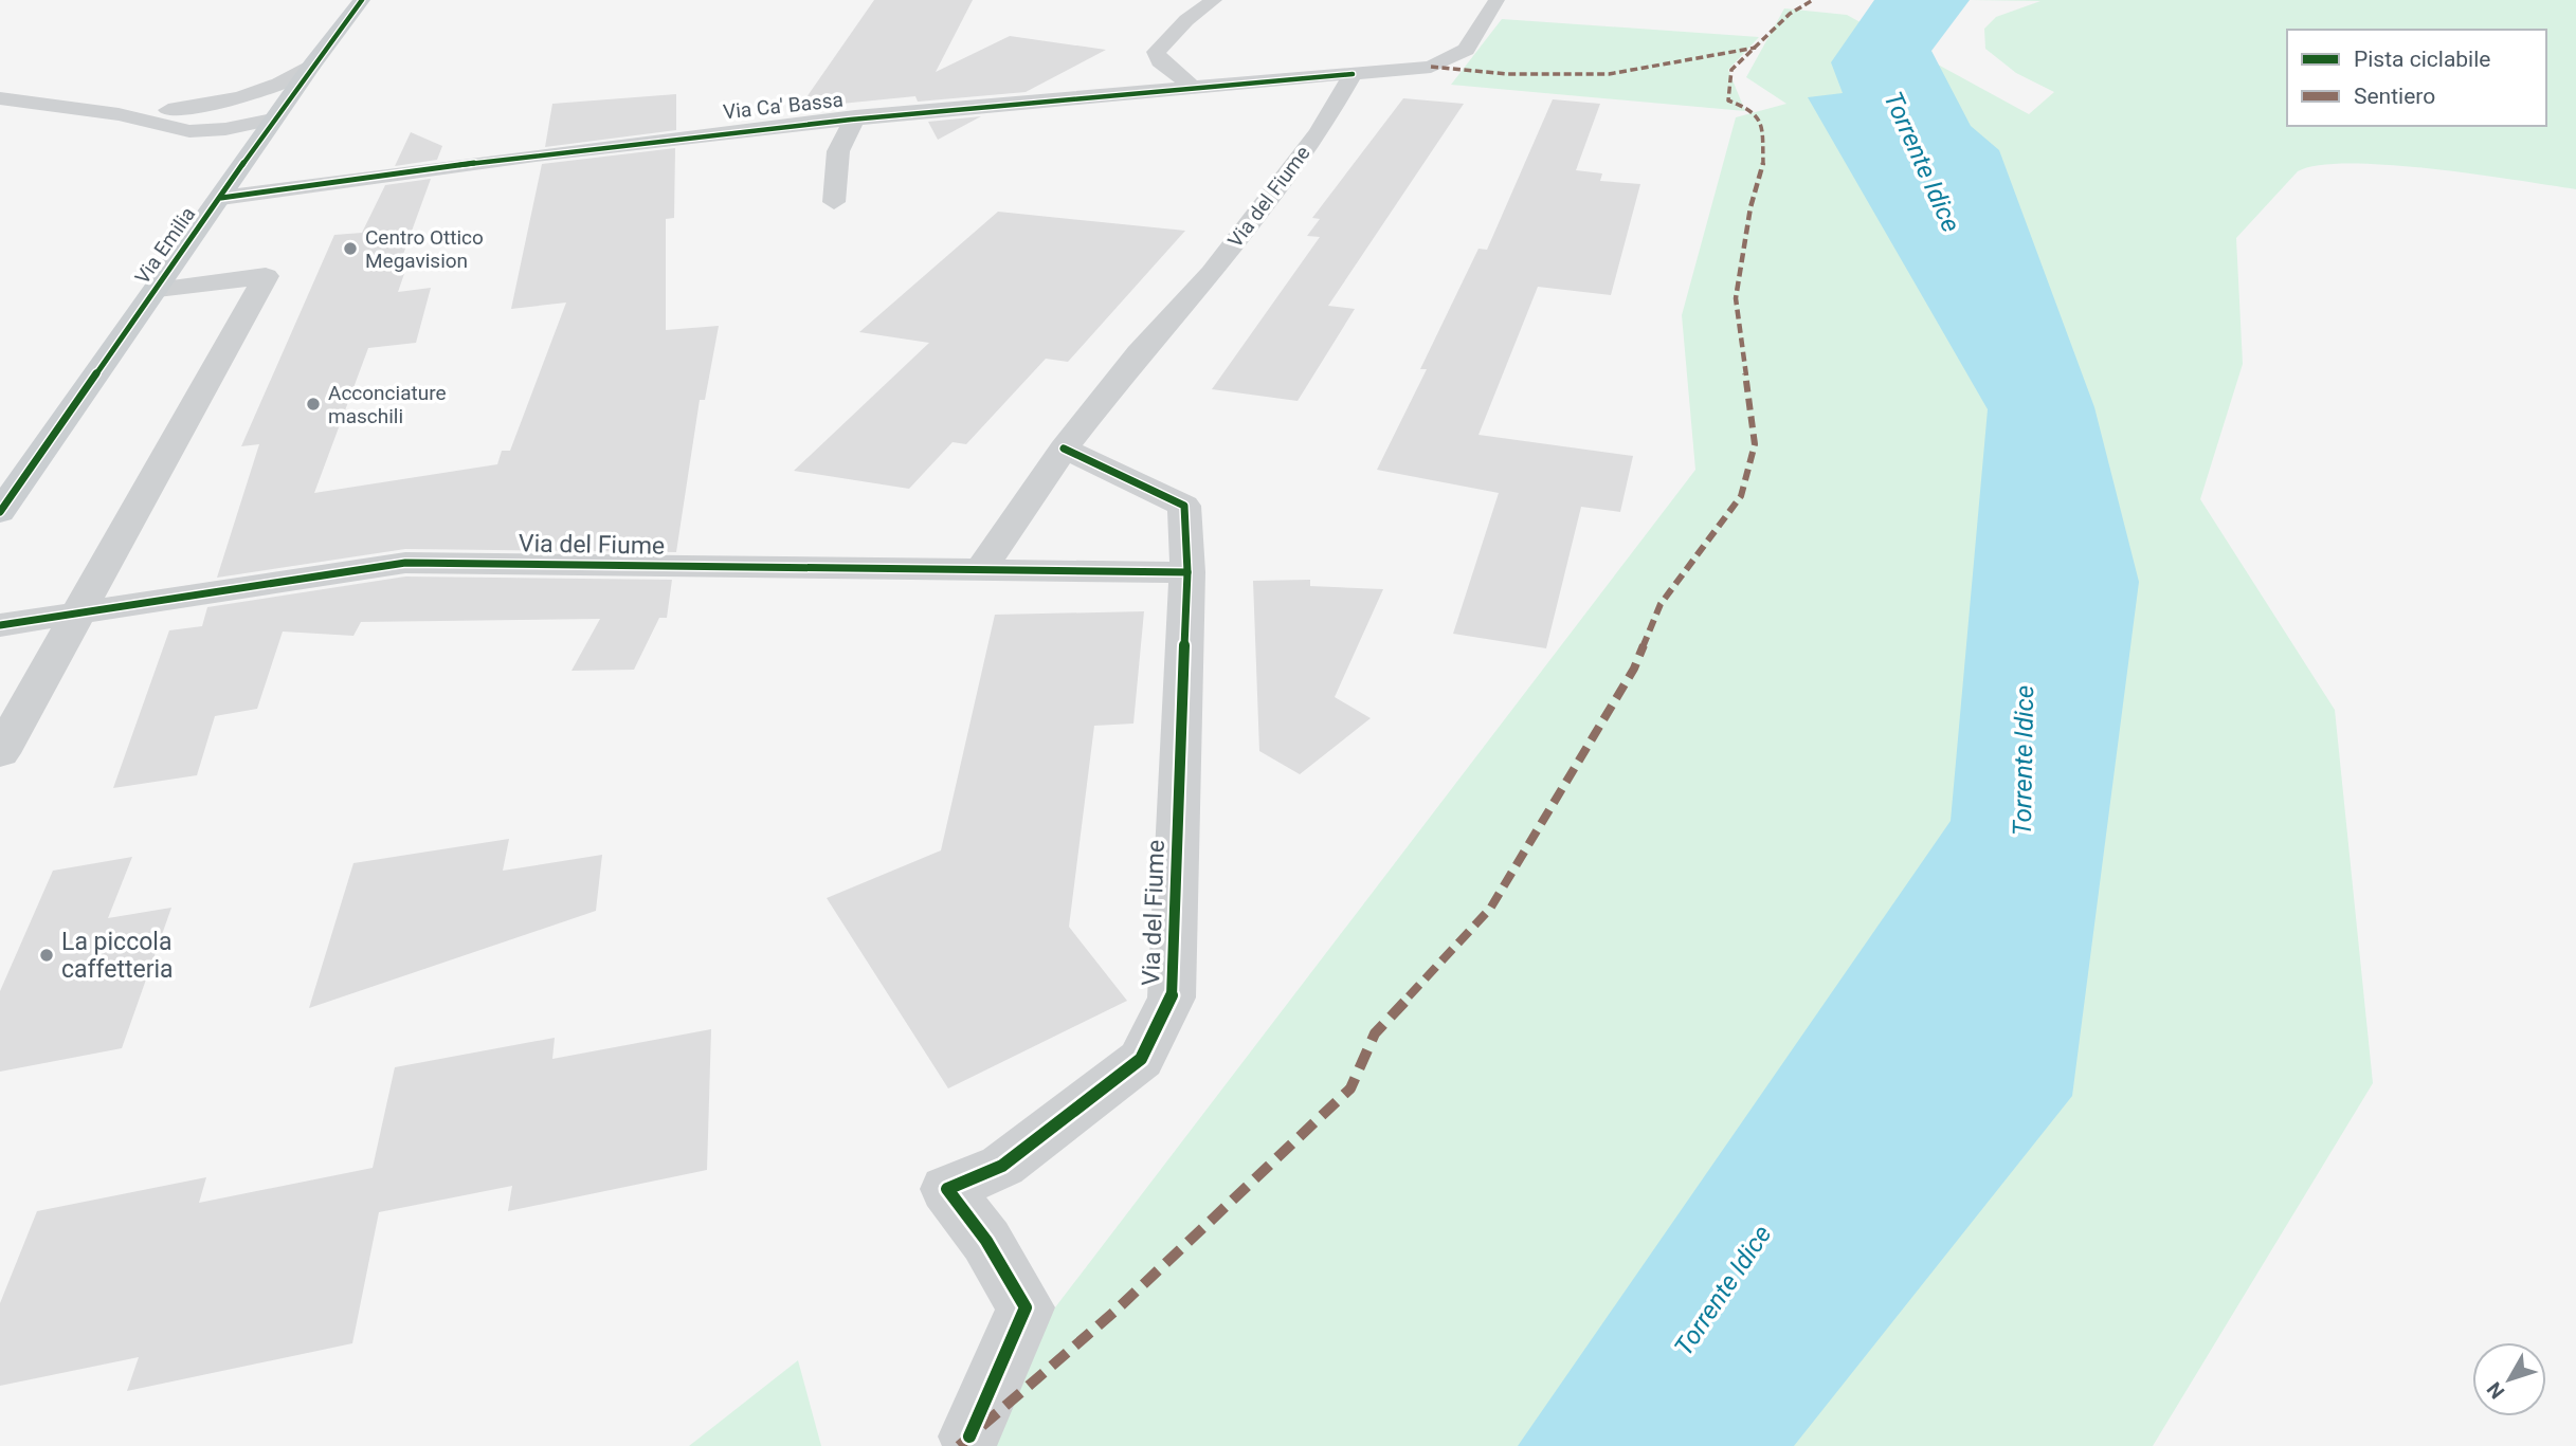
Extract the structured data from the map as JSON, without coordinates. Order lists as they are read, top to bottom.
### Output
{
  "streets": {
    "main road": ["Via Emilia"],
    "street": ["Via Ca' Bassa", "Via del Fiume"]
  },
  "crossings": [
    ["Via Ca' Bassa", "Via del Fiume"],
    ["Via Ca' Bassa", "Via Emilia"]
  ],
  "water": ["Torrente Idice"],
  "places": ["Centro Ottico Megavision", "Acconciature maschili", "La piccola caffetteria"],
  "legend": ["Pista ciclabile", "Sentiero"],
  "north": "bottom left"
}
